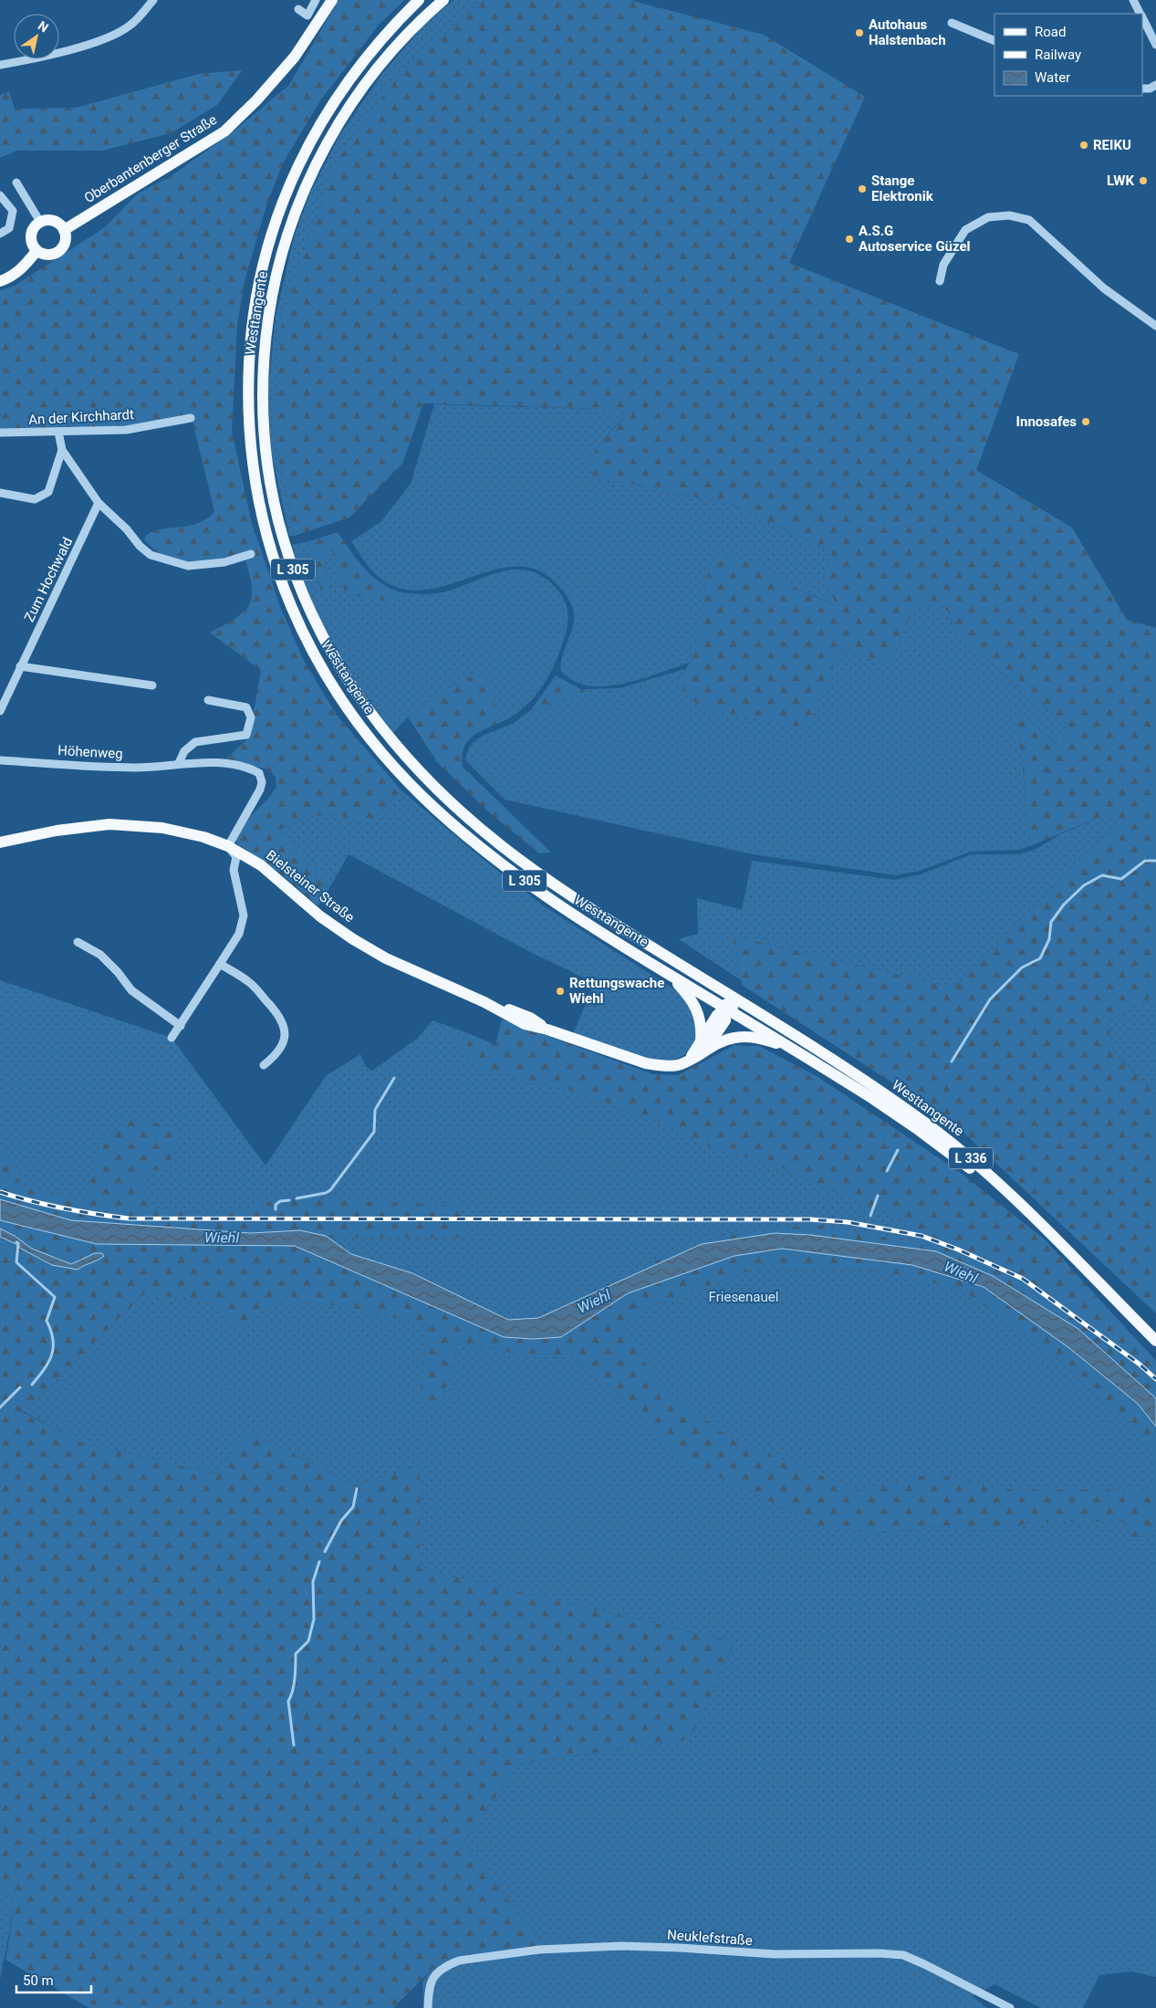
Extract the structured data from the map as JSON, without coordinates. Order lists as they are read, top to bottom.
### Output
{
  "streets": {
    "main road": [
      "Oberbantenberger Straße",
      "Westtangente",
      "L 305",
      "Bielsteiner Straße",
      "L 336"
    ],
    "street": [
      "An der Kirchhardt",
      "Zum Hochwald",
      "Höhenweg",
      "Neuklefstraße"
    ]
  },
  "crossings": [
    ["Westtangente", "L 305"],
    ["Westtangente", "L 336"],
    ["L 305", "Bielsteiner Straße"],
    ["L 305", "L 336"],
    ["Höhenweg", "Bielsteiner Straße"],
    ["Bielsteiner Straße", "L 336"]
  ],
  "water": ["Wiehl"],
  "parks": ["Friesenauel"],
  "places": [
    "Autohaus Halstenbach",
    "REIKU",
    "LWK",
    "Stange Elektronik",
    "A.S.G Autoservice Güzel",
    "Innosafes",
    "Rettungswache Wiehl"
  ],
  "legend": ["Road", "Railway", "Water"],
  "scale_bar": "50 m",
  "north": "top right"
}
